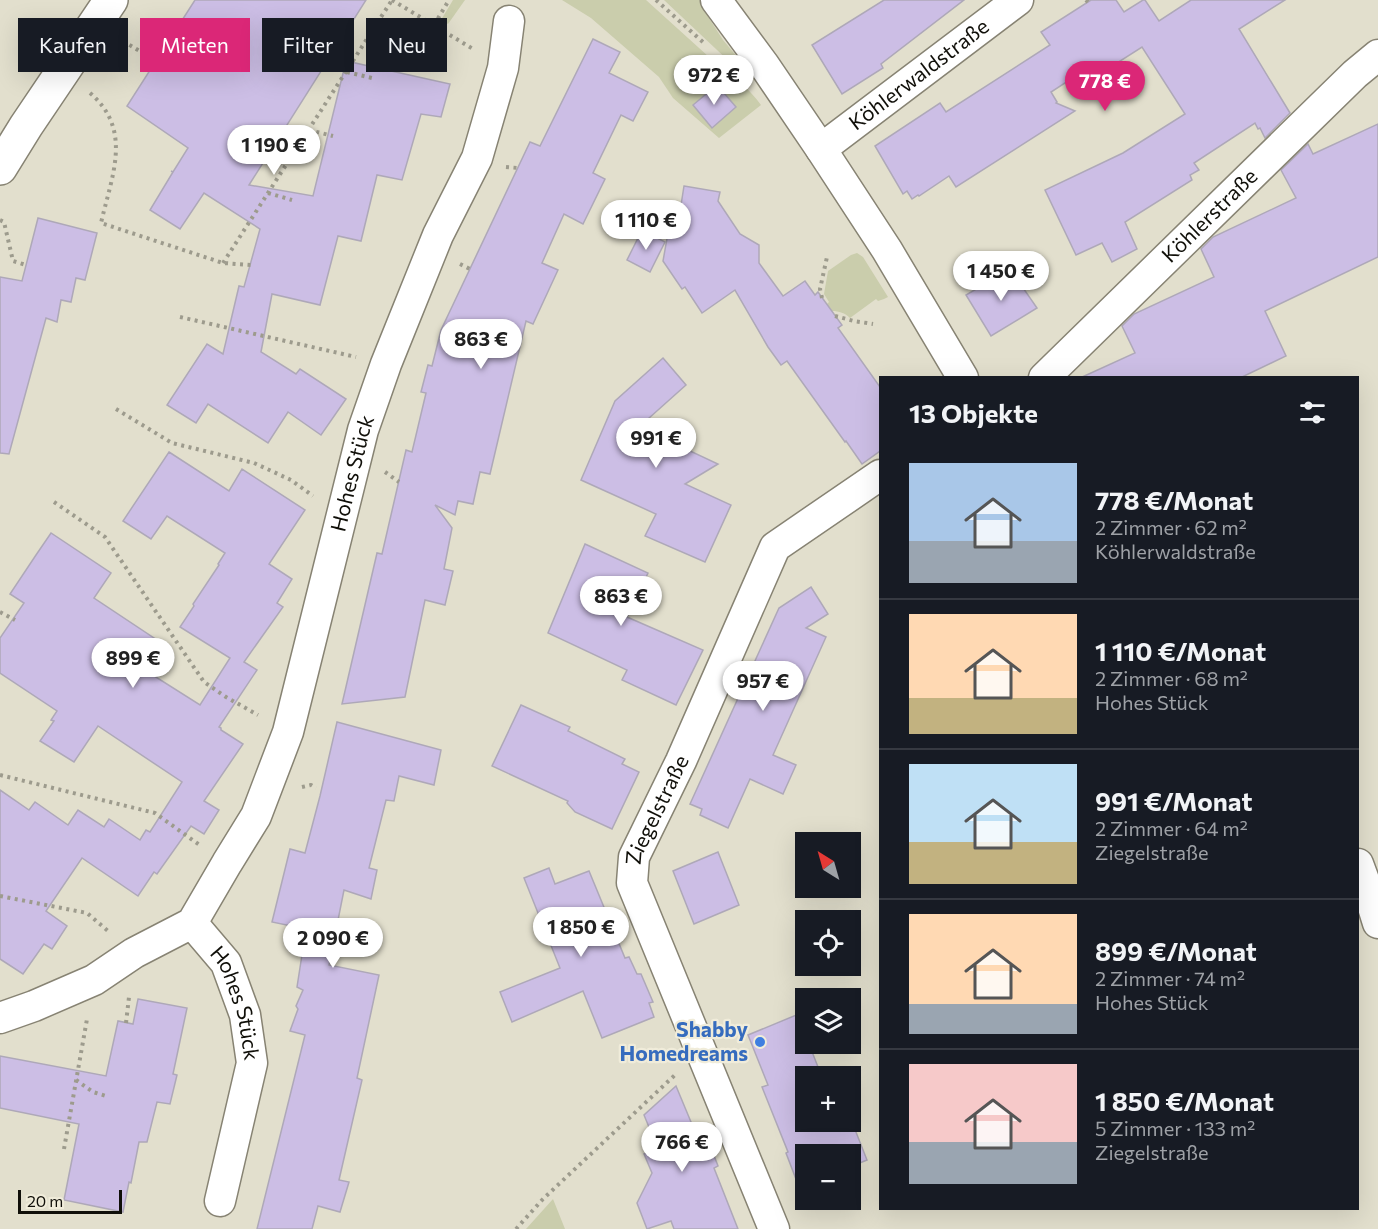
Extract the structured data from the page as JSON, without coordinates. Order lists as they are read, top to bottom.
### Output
{
  "streets": {
    "street": [
      "Köhlerwaldstraße",
      "Köhlerstraße",
      "Hohes Stück",
      "Ziegelstraße"
    ]
  },
  "places": ["Shabby Homedreams"],
  "scale_bar": "20 m",
  "north": "top left",
  "page": {
    "chip": [
      "Kaufen",
      "Mieten",
      "Filter",
      "Neu"
    ],
    "price": [
      "972 €",
      "778 €",
      "1 190 €",
      "1 110 €",
      "1 450 €",
      "863 €",
      "991 €",
      "863 €",
      "899 €",
      "957 €",
      "1 850 €",
      "2 090 €",
      "766 €"
    ],
    "heading": "13 Objekte",
    "list": [
      {
        "name": "778 €/Monat",
        "note": "2 Zimmer · 62 m² · Köhlerwaldstraße"
      },
      {
        "name": "1 110 €/Monat",
        "note": "2 Zimmer · 68 m² · Hohes Stück"
      },
      {
        "name": "991 €/Monat",
        "note": "2 Zimmer · 64 m² · Ziegelstraße"
      },
      {
        "name": "899 €/Monat",
        "note": "2 Zimmer · 74 m² · Hohes Stück"
      },
      {
        "name": "1 850 €/Monat",
        "note": "5 Zimmer · 133 m² · Ziegelstraße"
      }
    ],
    "map_buttons": ["+", "−"],
    "scale": "20 m"
  }
}
